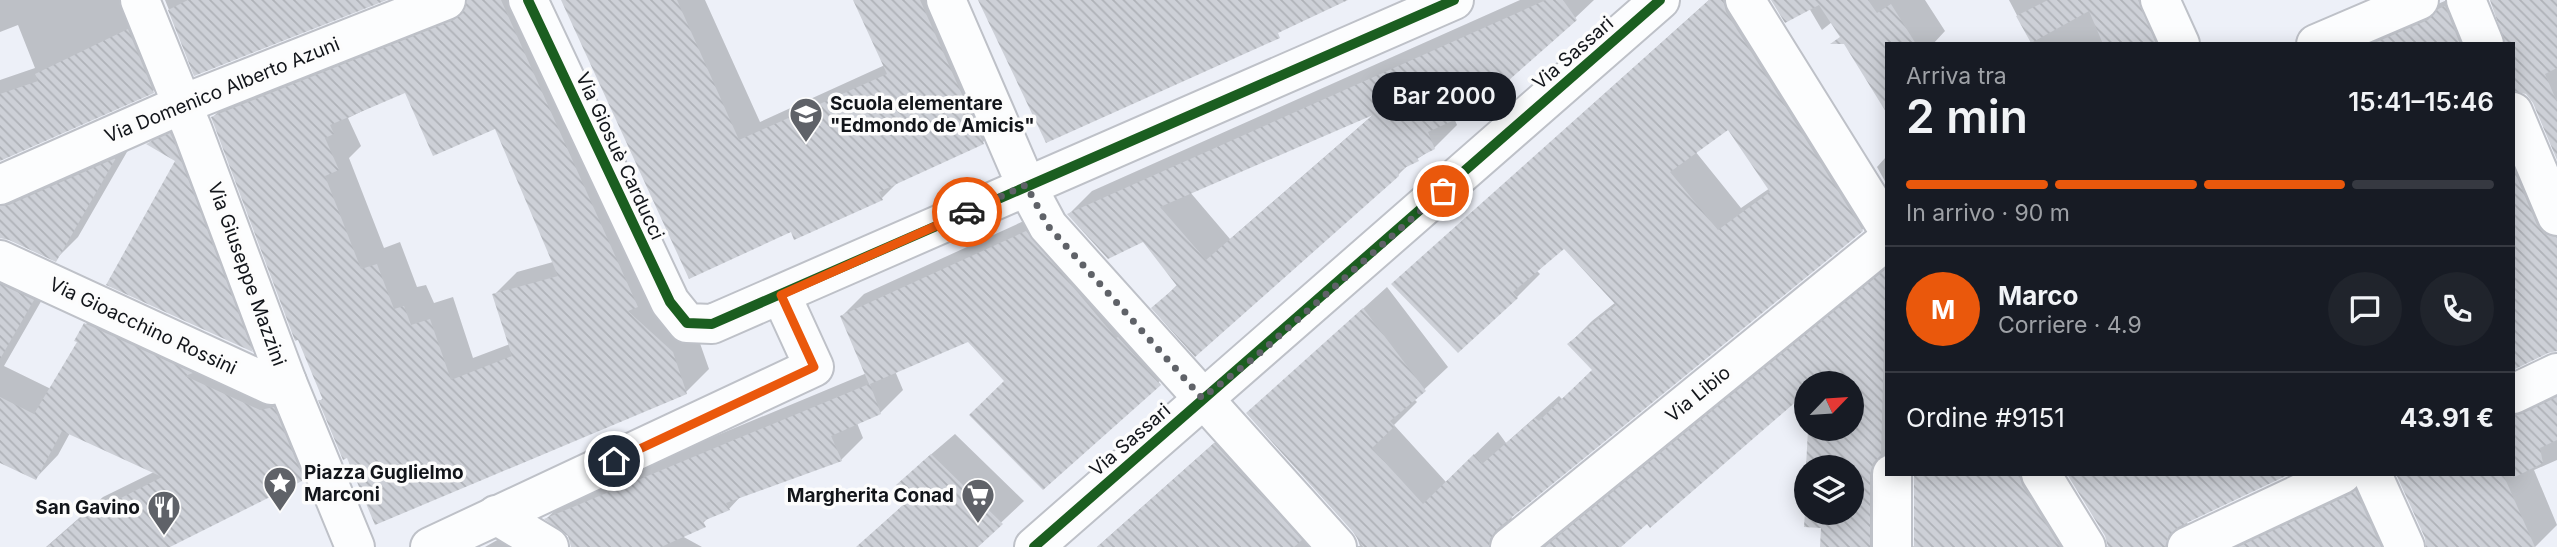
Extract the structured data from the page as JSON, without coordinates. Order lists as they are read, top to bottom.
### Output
{
  "streets": {
    "street": [
      "Via Sassari",
      "Via Domenico Alberto Azuni",
      "Via Giosuè Carducci",
      "Via Giuseppe Mazzini",
      "Via Gioacchino Rossini",
      "Via Libio"
    ]
  },
  "crossings": [
    ["Via Domenico Alberto Azuni", "Via Giuseppe Mazzini"],
    ["Via Giuseppe Mazzini", "Via Gioacchino Rossini"]
  ],
  "places": {
    "school or university": ["Scuola elementare \"Edmondo de Amicis\""],
    "other": ["Bar 2000"],
    "place": ["Piazza Guglielmo Marconi"],
    "supermarket": ["Margherita Conad"],
    "restaurant": ["San Gavino"]
  },
  "north": "top right",
  "page": {
    "heading": ["2 min", "Arriva tra", "15:41–15:46"],
    "panel": [
      "Marco",
      "Corriere · 4.9",
      "Ordine #9151",
      "43.91 €"
    ],
    "bubble": "Bar 2000",
    "bar": "In arrivo · 90 m",
    "round": "M"
  }
}
